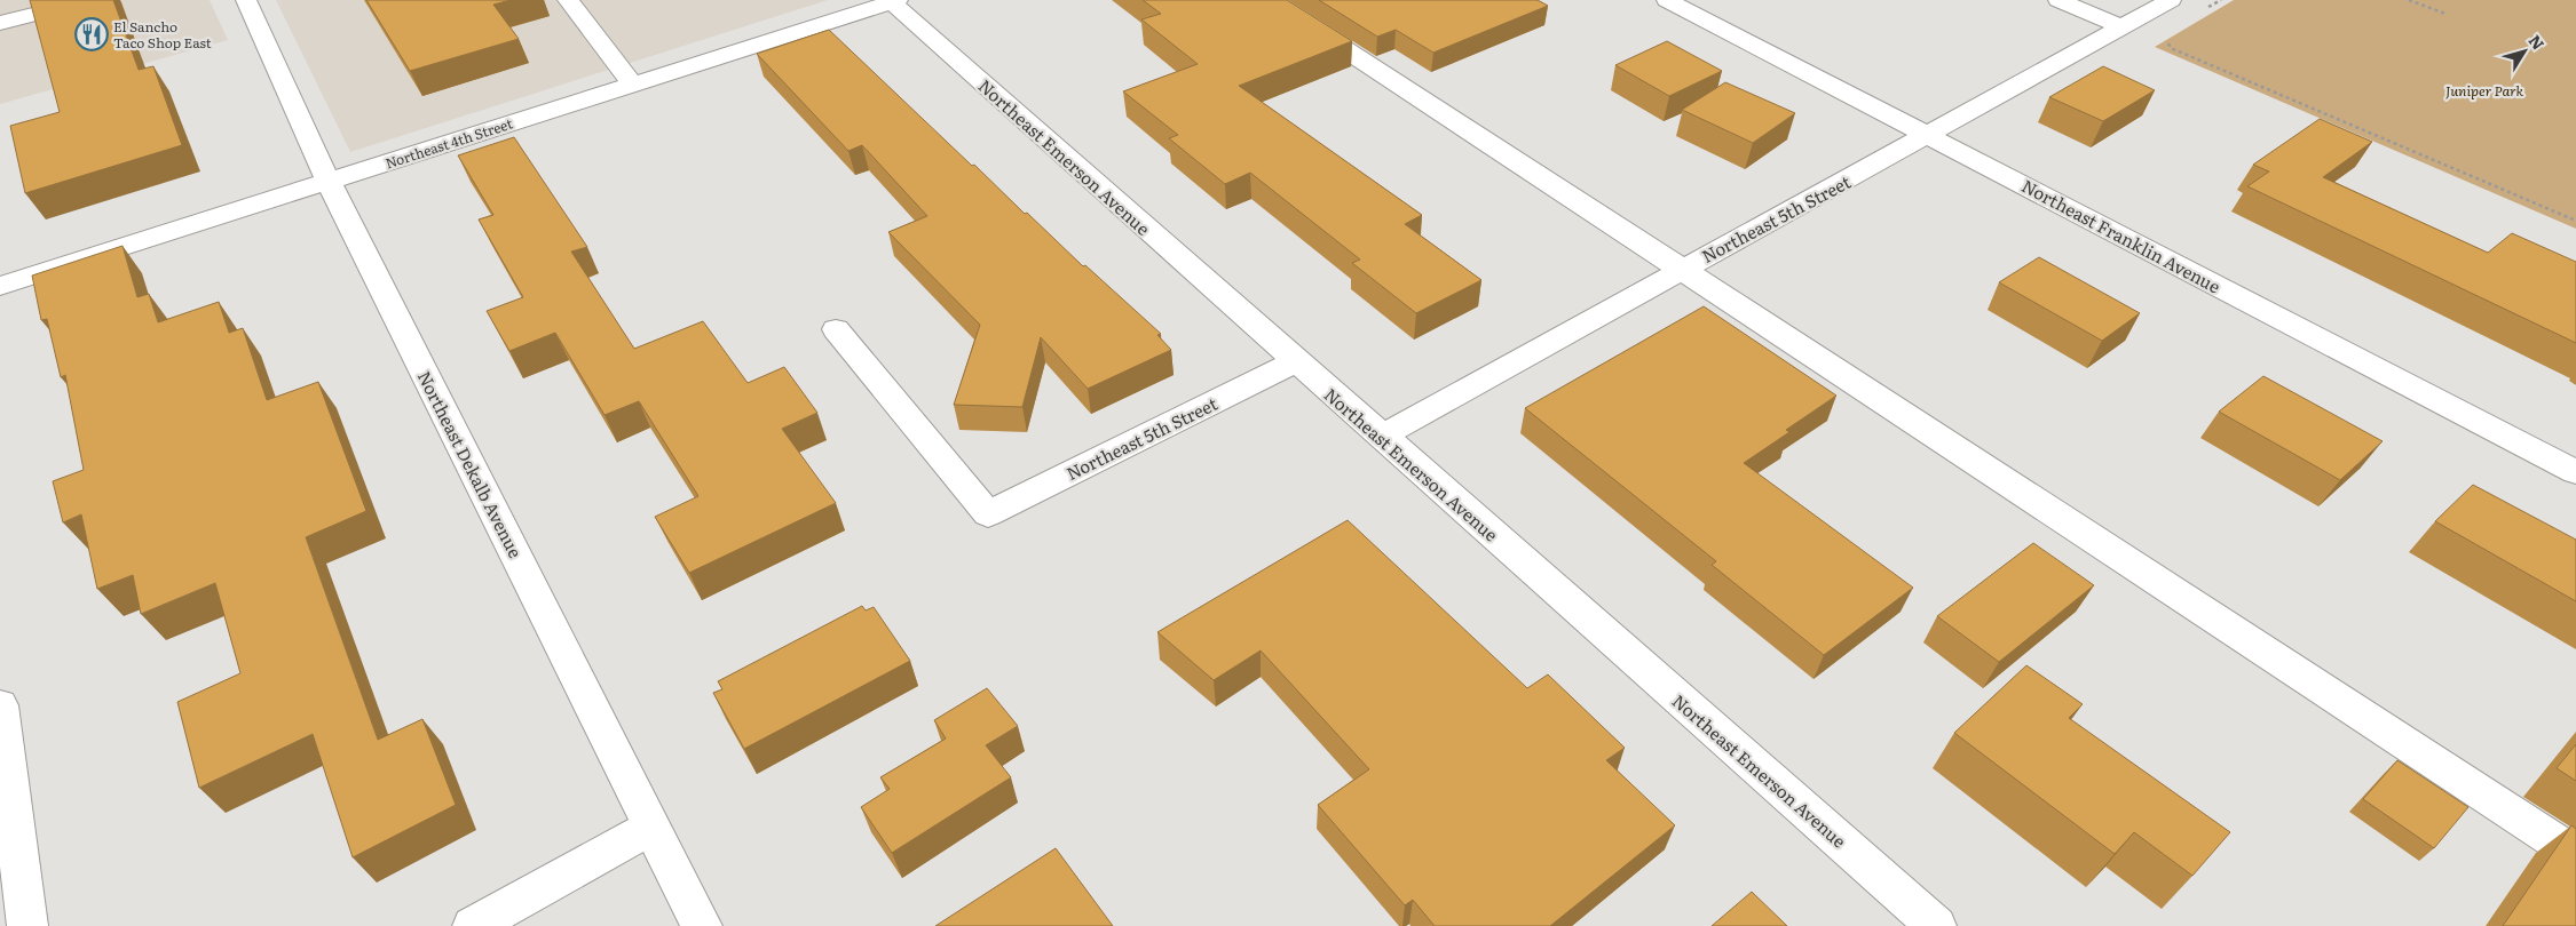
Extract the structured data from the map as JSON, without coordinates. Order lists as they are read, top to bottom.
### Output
{
  "streets": {
    "street": [
      "Northeast 4th Street",
      "Northeast Emerson Avenue",
      "Northeast 5th Street",
      "Northeast Franklin Avenue",
      "Northeast Dekalb Avenue"
    ]
  },
  "crossings": [
    ["Northeast 4th Street", "Northeast Emerson Avenue"],
    ["Northeast 4th Street", "Northeast Dekalb Avenue"],
    ["Northeast Emerson Avenue", "Northeast 5th Street"],
    ["Northeast 5th Street", "Northeast Franklin Avenue"]
  ],
  "parks": ["Juniper Park"],
  "places": {
    "restaurant": ["El Sancho Taco Shop East"]
  },
  "north": "top right"
}
